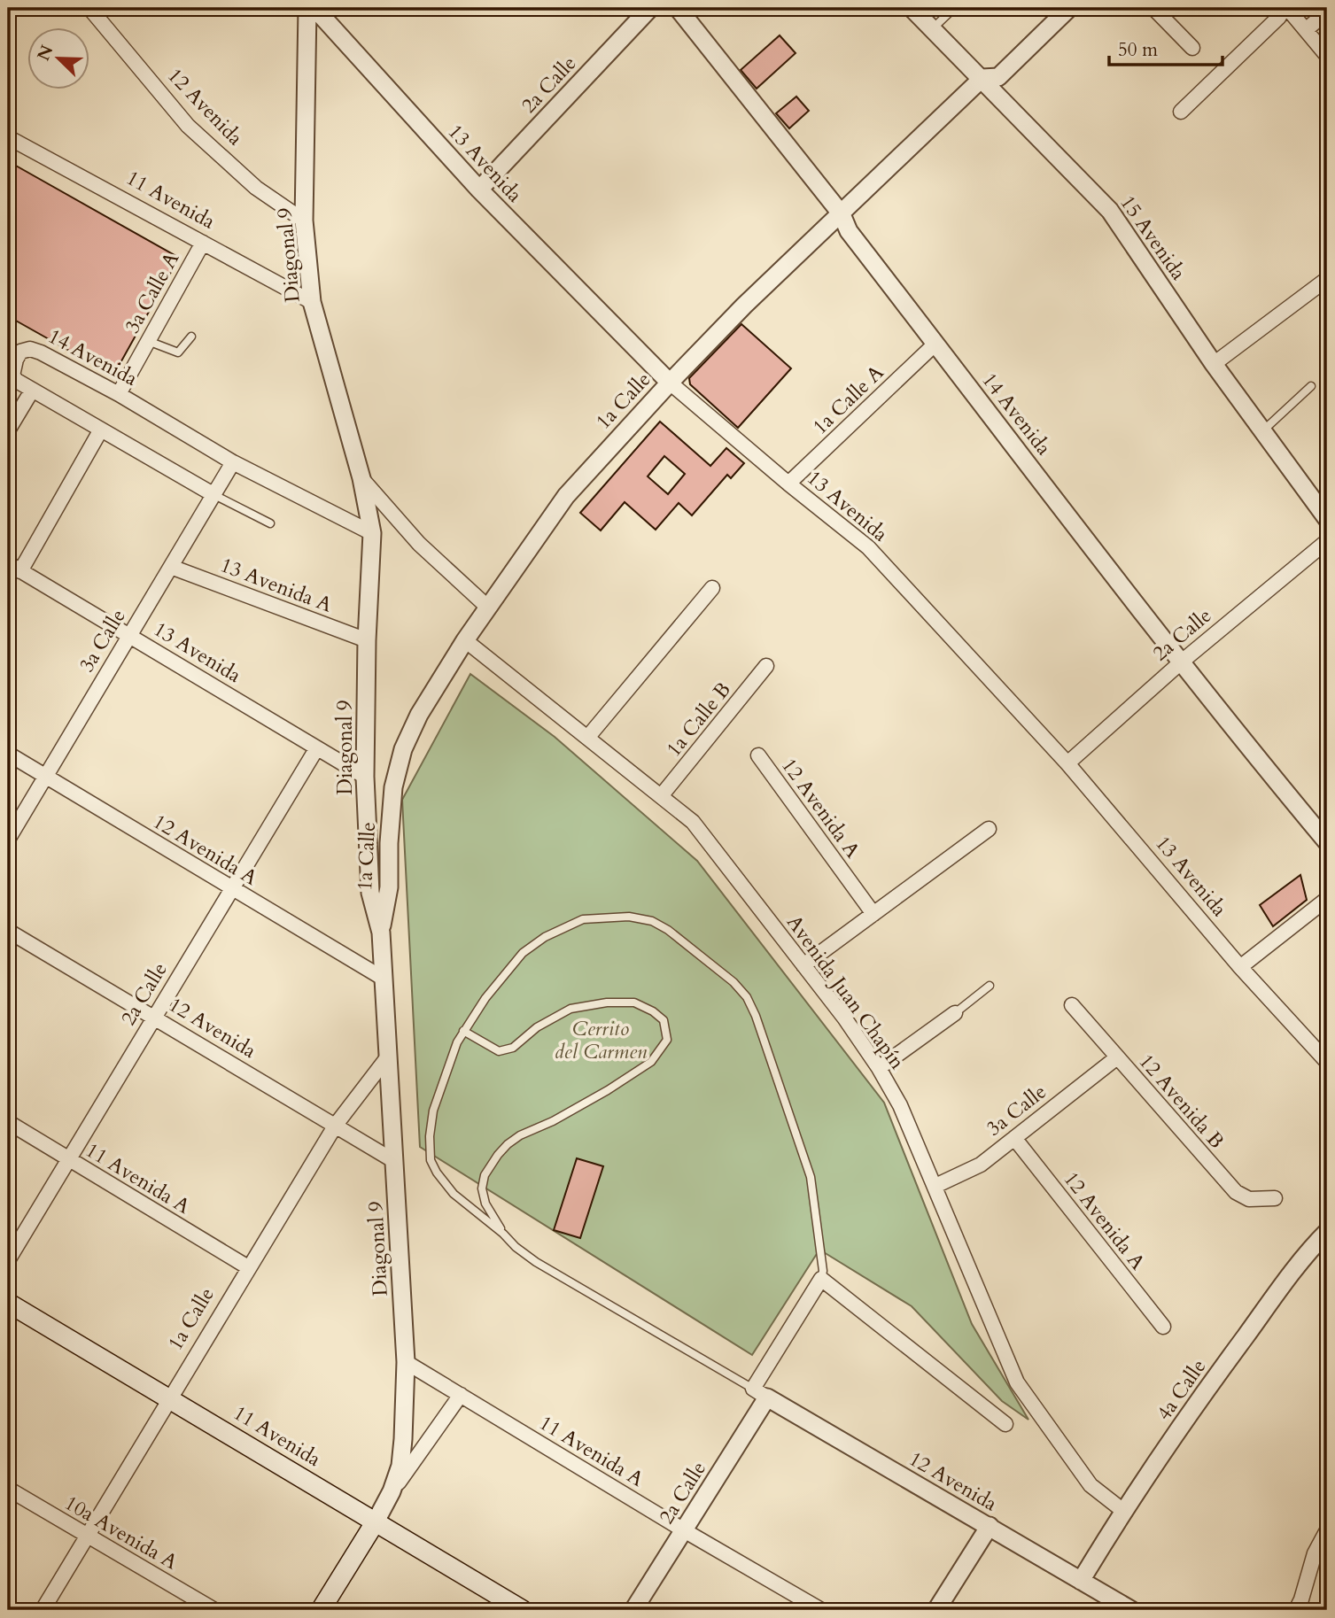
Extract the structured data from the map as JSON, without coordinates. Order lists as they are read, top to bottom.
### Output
{
  "streets": {
    "main road": ["11 Avenida"],
    "street": [
      "2a Calle",
      "12 Avenida",
      "13 Avenida",
      "15 Avenida",
      "Diagonal 9",
      "3a Calle A",
      "14 Avenida",
      "1a Calle A",
      "1a Calle",
      "13 Avenida A",
      "3a Calle",
      "1a Calle B",
      "12 Avenida A",
      "Avenida Juan Chapín",
      "12 Avenida B",
      "11 Avenida A",
      "4a Calle",
      "10a Avenida A"
    ]
  },
  "crossings": [
    ["2a Calle", "12 Avenida"],
    ["2a Calle", "13 Avenida"],
    ["2a Calle", "14 Avenida"],
    ["2a Calle", "12 Avenida A"],
    ["2a Calle", "11 Avenida A"],
    ["12 Avenida", "Diagonal 9"],
    ["12 Avenida", "1a Calle"],
    ["12 Avenida", "4a Calle"],
    ["13 Avenida", "Diagonal 9"],
    ["13 Avenida", "1a Calle A"],
    ["13 Avenida", "1a Calle"],
    ["13 Avenida", "3a Calle"],
    ["11 Avenida", "Diagonal 9"],
    ["11 Avenida", "3a Calle A"],
    ["11 Avenida", "1a Calle"],
    ["15 Avenida", "1a Calle"],
    ["Diagonal 9", "14 Avenida"],
    ["Diagonal 9", "1a Calle"],
    ["Diagonal 9", "13 Avenida A"],
    ["Diagonal 9", "12 Avenida A"],
    ["Diagonal 9", "11 Avenida A"],
    ["3a Calle A", "14 Avenida"],
    ["14 Avenida", "1a Calle A"],
    ["14 Avenida", "1a Calle"],
    ["14 Avenida", "3a Calle"],
    ["1a Calle", "Avenida Juan Chapín"],
    ["1a Calle", "11 Avenida A"],
    ["1a Calle", "10a Avenida A"],
    ["13 Avenida A", "3a Calle"],
    ["3a Calle", "12 Avenida A"],
    ["3a Calle", "Avenida Juan Chapín"],
    ["3a Calle", "12 Avenida B"],
    ["1a Calle B", "Avenida Juan Chapín"],
    ["Avenida Juan Chapín", "4a Calle"]
  ],
  "parks": ["Cerrito del Carmen"],
  "scale_bar": "50 m",
  "north": "top left"
}
